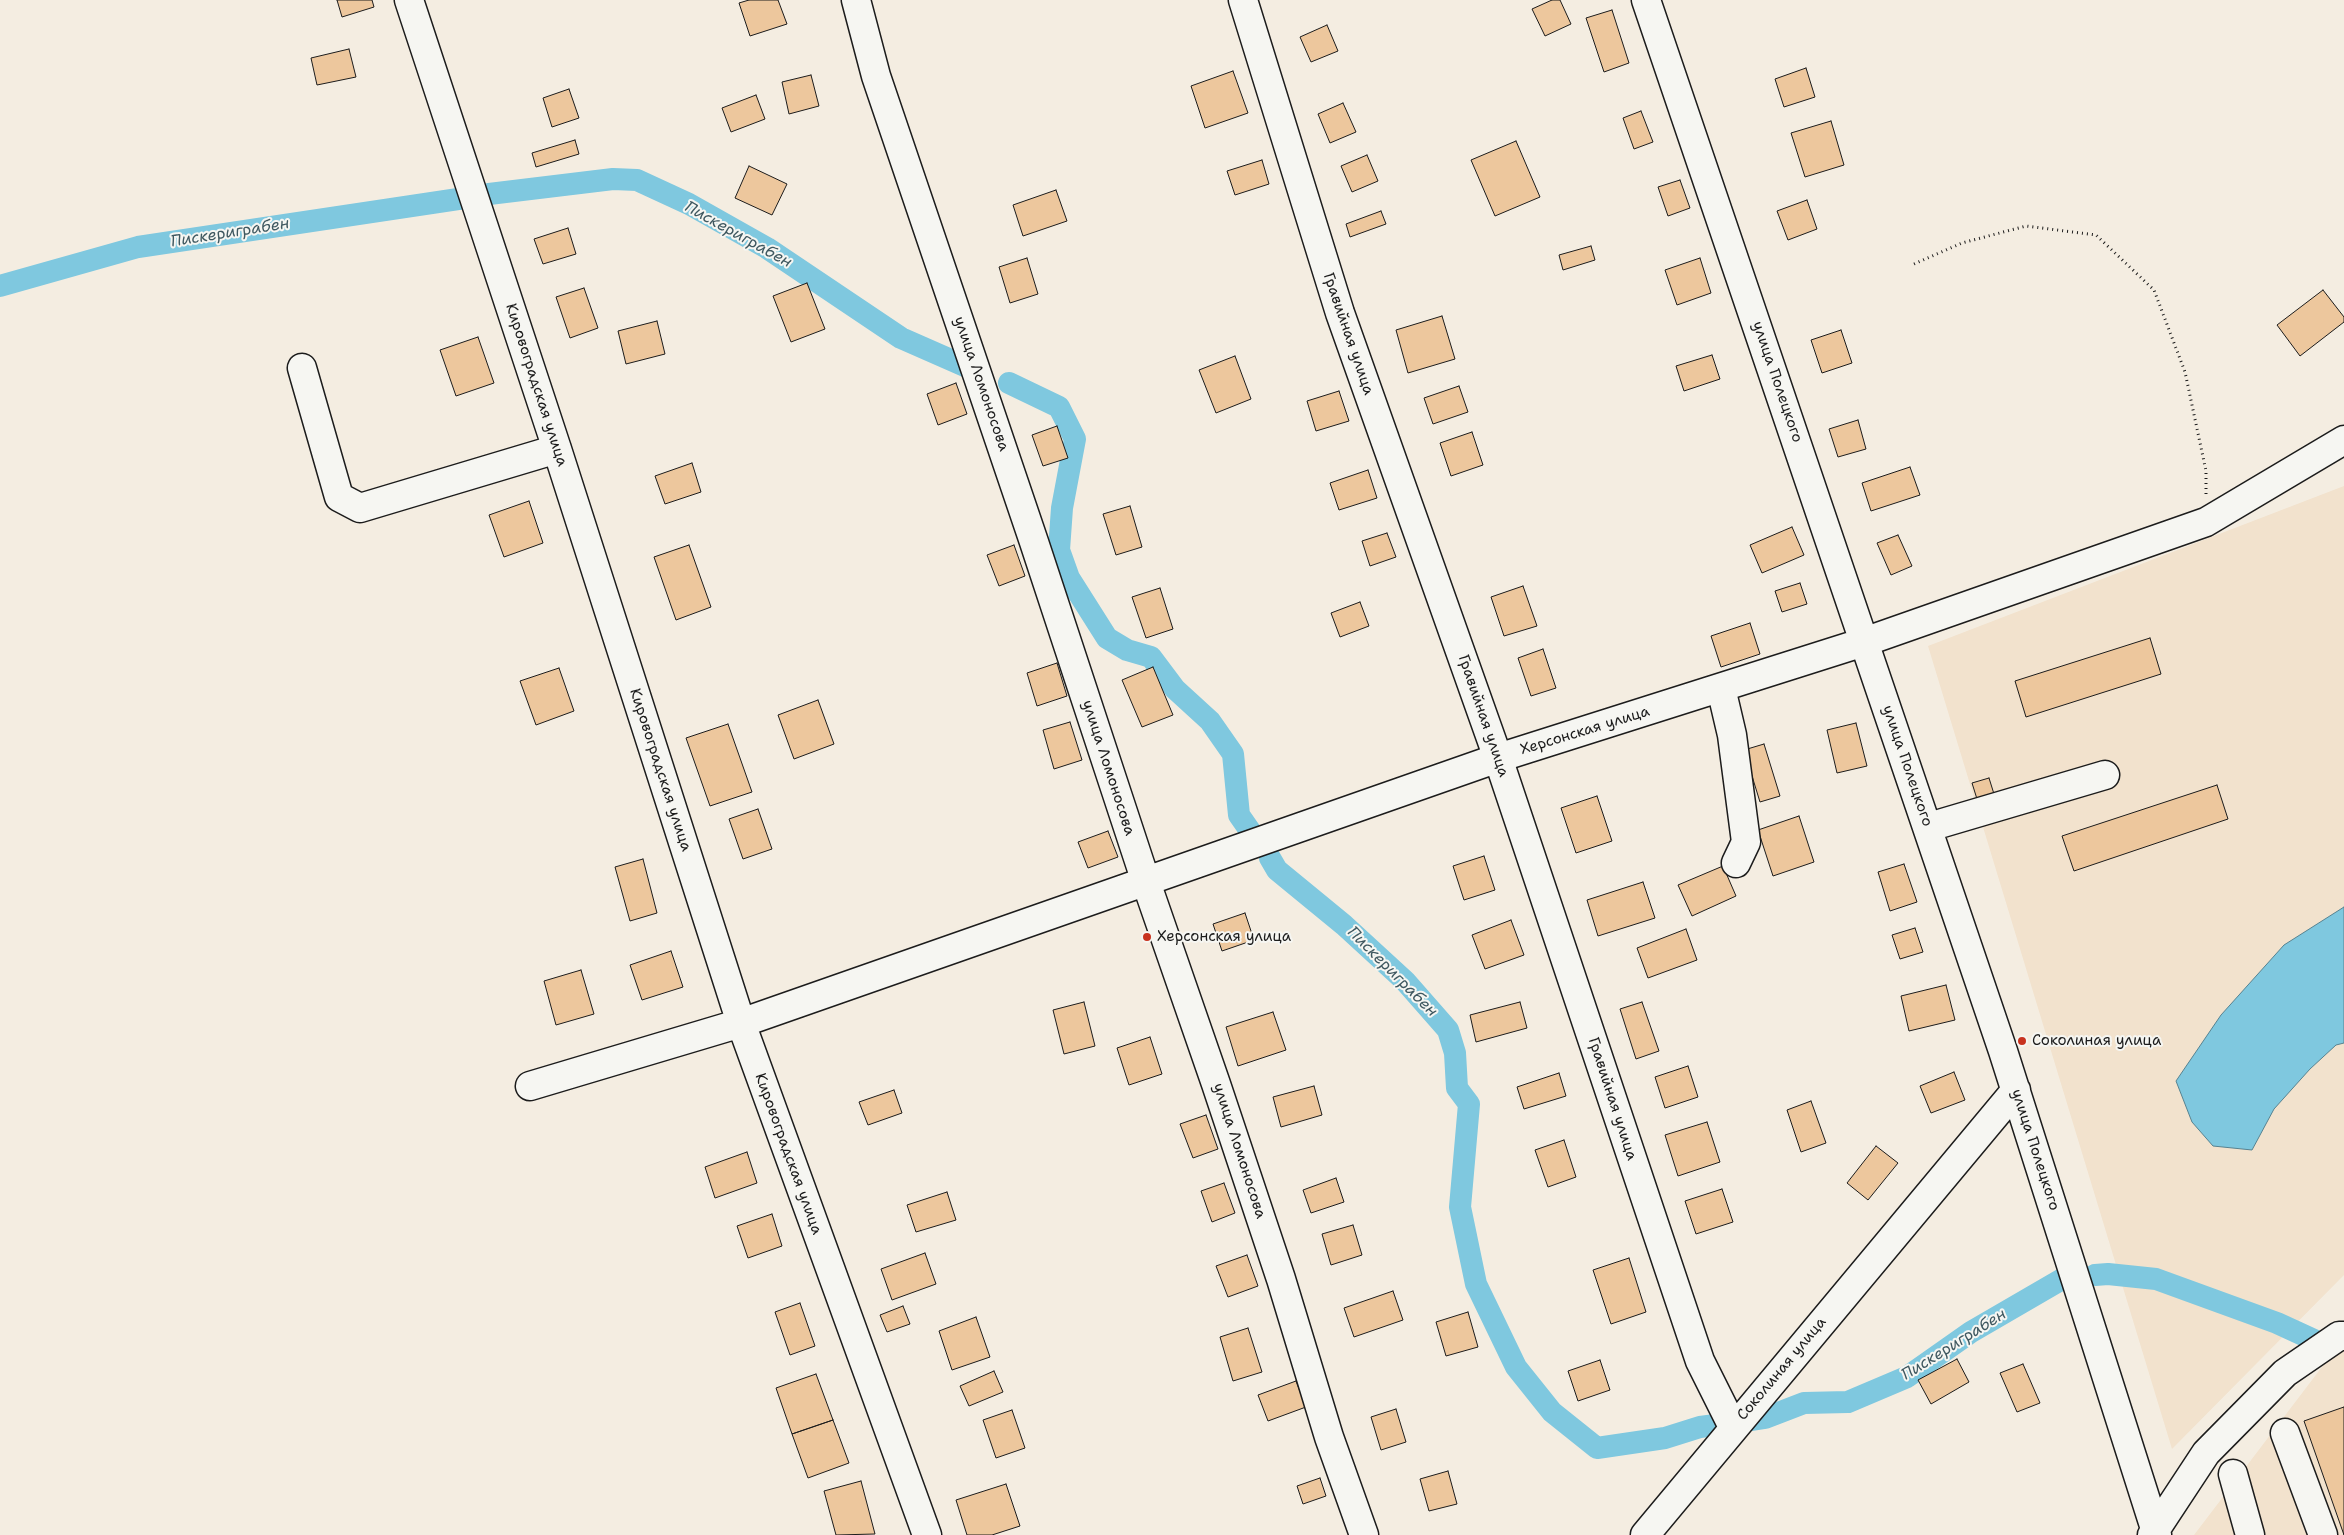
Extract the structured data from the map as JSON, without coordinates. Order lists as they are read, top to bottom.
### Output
{
  "streets": {
    "street": [
      "Гравийная улица",
      "улица Полецкого",
      "улица Ломоносова",
      "Кировоградская улица",
      "Херсонская улица",
      "Соколиная улица"
    ]
  },
  "crossings": [
    ["Гравийная улица", "Херсонская улица"],
    ["Гравийная улица", "Соколиная улица"],
    ["улица Полецкого", "Херсонская улица"],
    ["улица Полецкого", "Соколиная улица"],
    ["улица Ломоносова", "Херсонская улица"],
    ["Кировоградская улица", "Херсонская улица"]
  ],
  "water": ["Пискериграбен"],
  "places": ["Херсонская улица", "Соколиная улица"]
}
